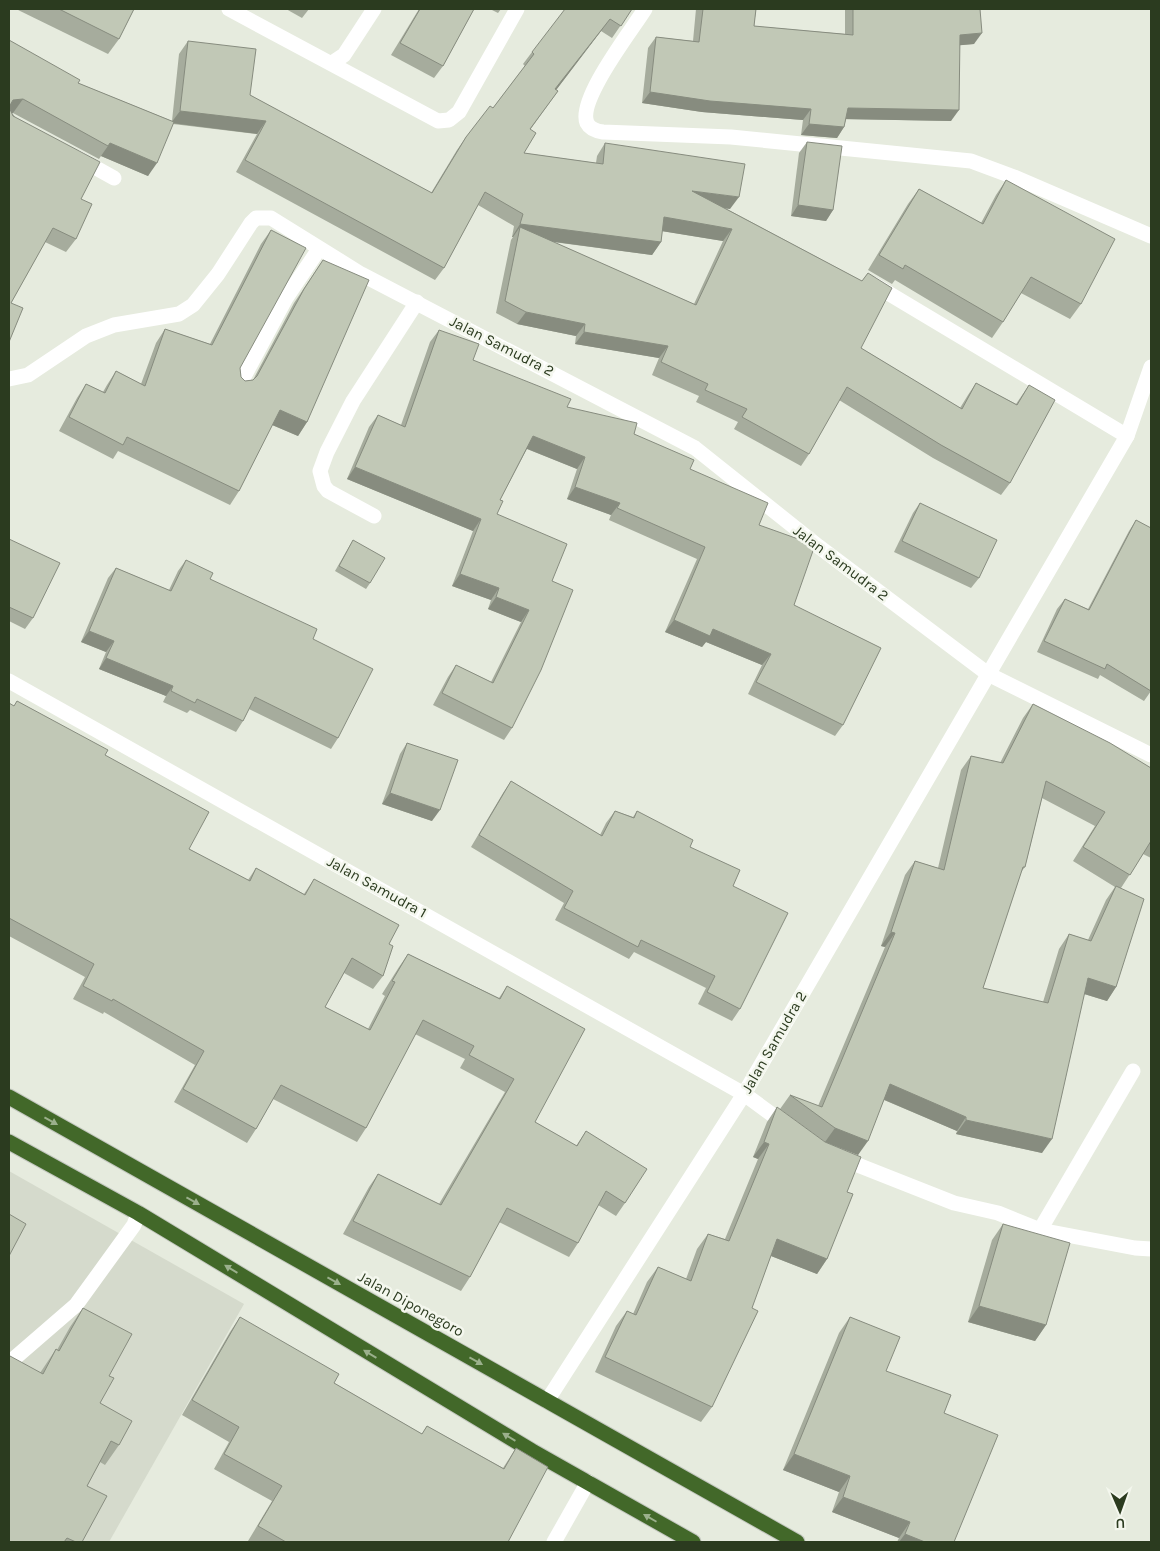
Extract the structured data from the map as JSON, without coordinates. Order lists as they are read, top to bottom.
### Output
{
  "streets": {
    "highway": ["Jalan Diponegoro"],
    "street": ["Jalan Samudra 2", "Jalan Samudra 1"]
  },
  "crossings": [
    ["Jalan Samudra 2", "Jalan Samudra 1"],
    ["Jalan Samudra 2", "Jalan Diponegoro"]
  ],
  "north": "bottom"
}
